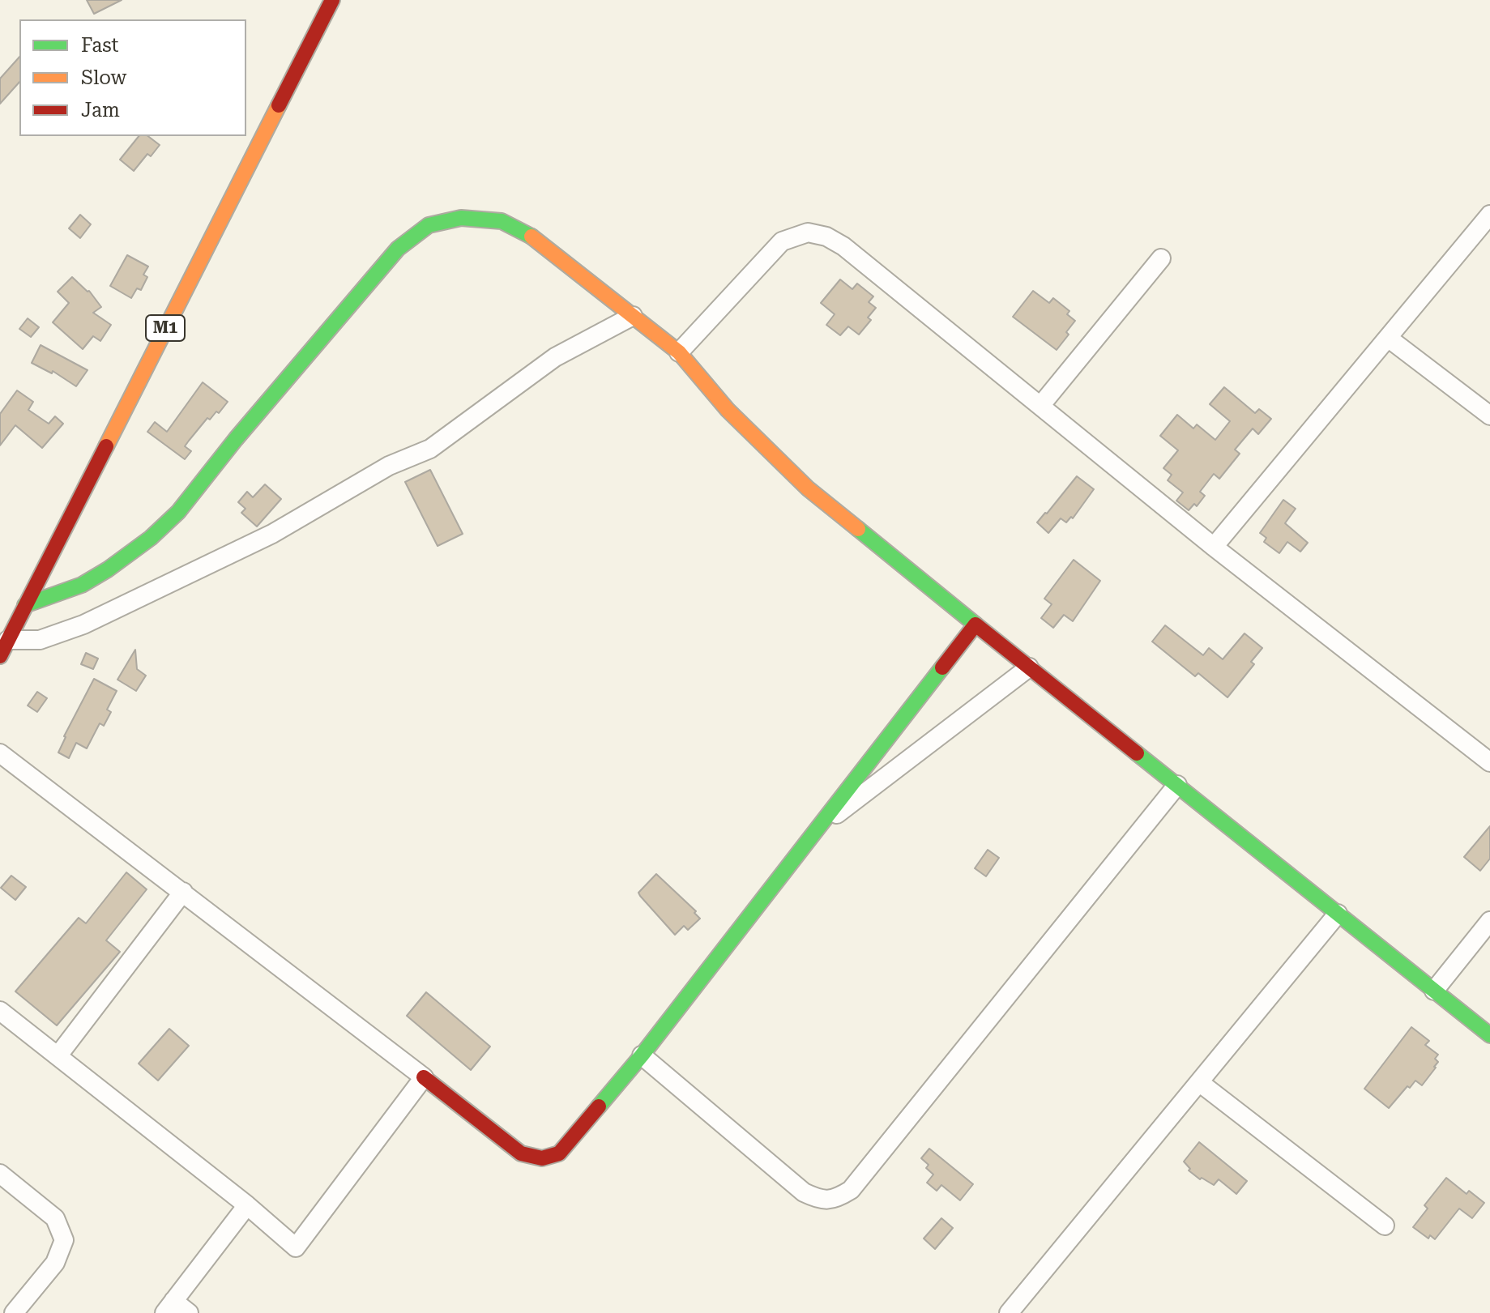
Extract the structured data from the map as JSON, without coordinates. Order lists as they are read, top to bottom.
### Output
{
  "streets": {
    "main road": ["M1"]
  },
  "legend": ["Fast", "Slow", "Jam"]
}
